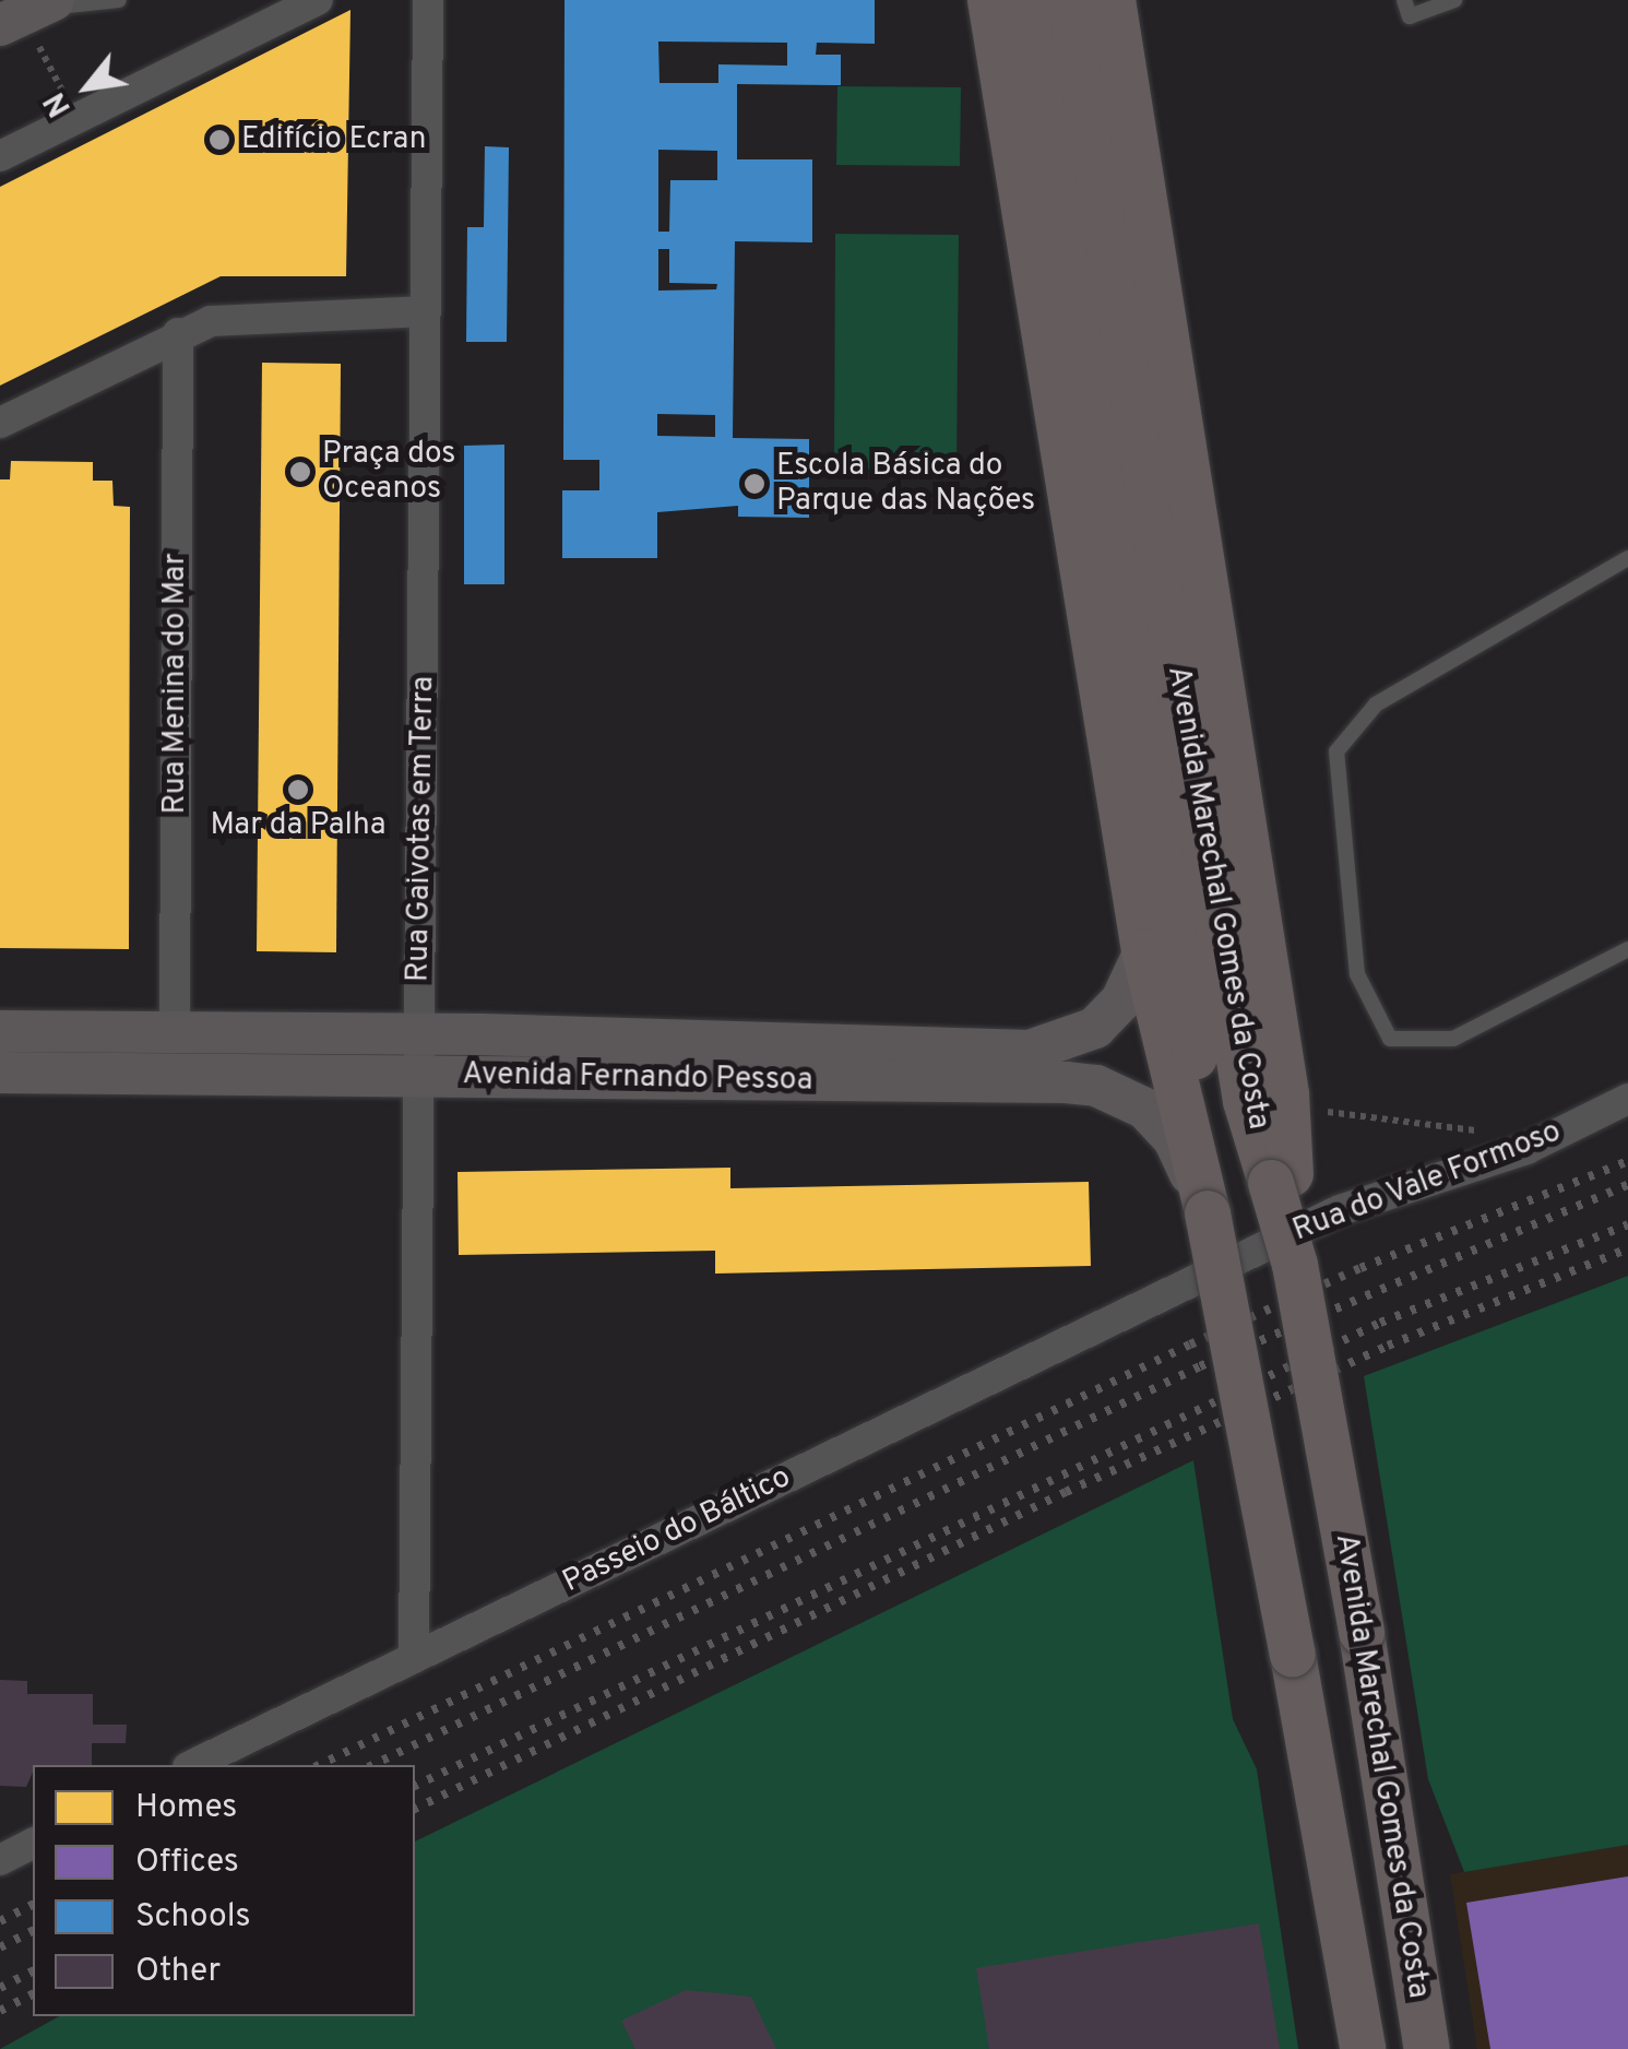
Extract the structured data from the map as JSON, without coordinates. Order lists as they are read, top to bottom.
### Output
{
  "streets": {
    "main road": ["Avenida Marechal Gomes da Costa"],
    "street": [
      "Rua Menina do Mar",
      "Rua Gaivotas em Terra",
      "Avenida Fernando Pessoa",
      "Rua do Vale Formoso",
      "Passeio do Báltico"
    ]
  },
  "crossings": [
    ["Rua Menina do Mar", "Avenida Fernando Pessoa"],
    ["Rua Gaivotas em Terra", "Avenida Fernando Pessoa"],
    ["Rua Gaivotas em Terra", "Passeio do Báltico"],
    ["Avenida Marechal Gomes da Costa", "Avenida Fernando Pessoa"],
    ["Rua do Vale Formoso", "Passeio do Báltico"]
  ],
  "places": [
    "Edifício Ecran",
    "Praça dos Oceanos",
    "Escola Básica do Parque das Nações",
    "Mar da Palha"
  ],
  "legend": [
    "Homes",
    "Offices",
    "Schools",
    "Other"
  ],
  "north": "bottom left"
}
